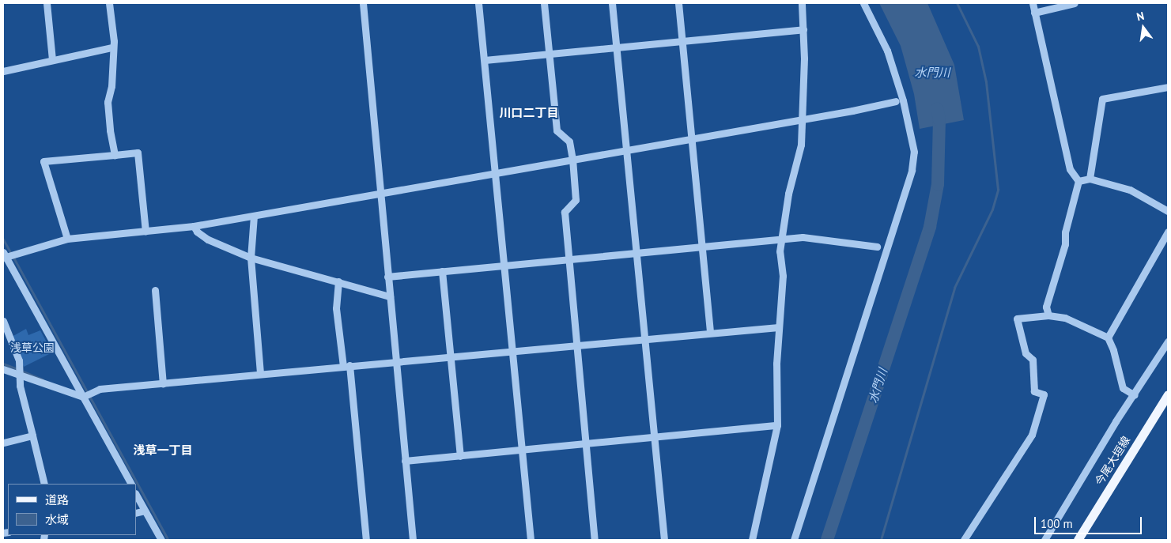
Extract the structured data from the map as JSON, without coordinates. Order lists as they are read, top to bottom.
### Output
{
  "streets": {
    "main road": ["今尾大垣線"]
  },
  "districts": ["川口二丁目", "浅草一丁目"],
  "water": ["水門川"],
  "parks": ["浅草公園"],
  "legend": ["道路", "水域"],
  "scale_bar": "100 m",
  "north": "top"
}
